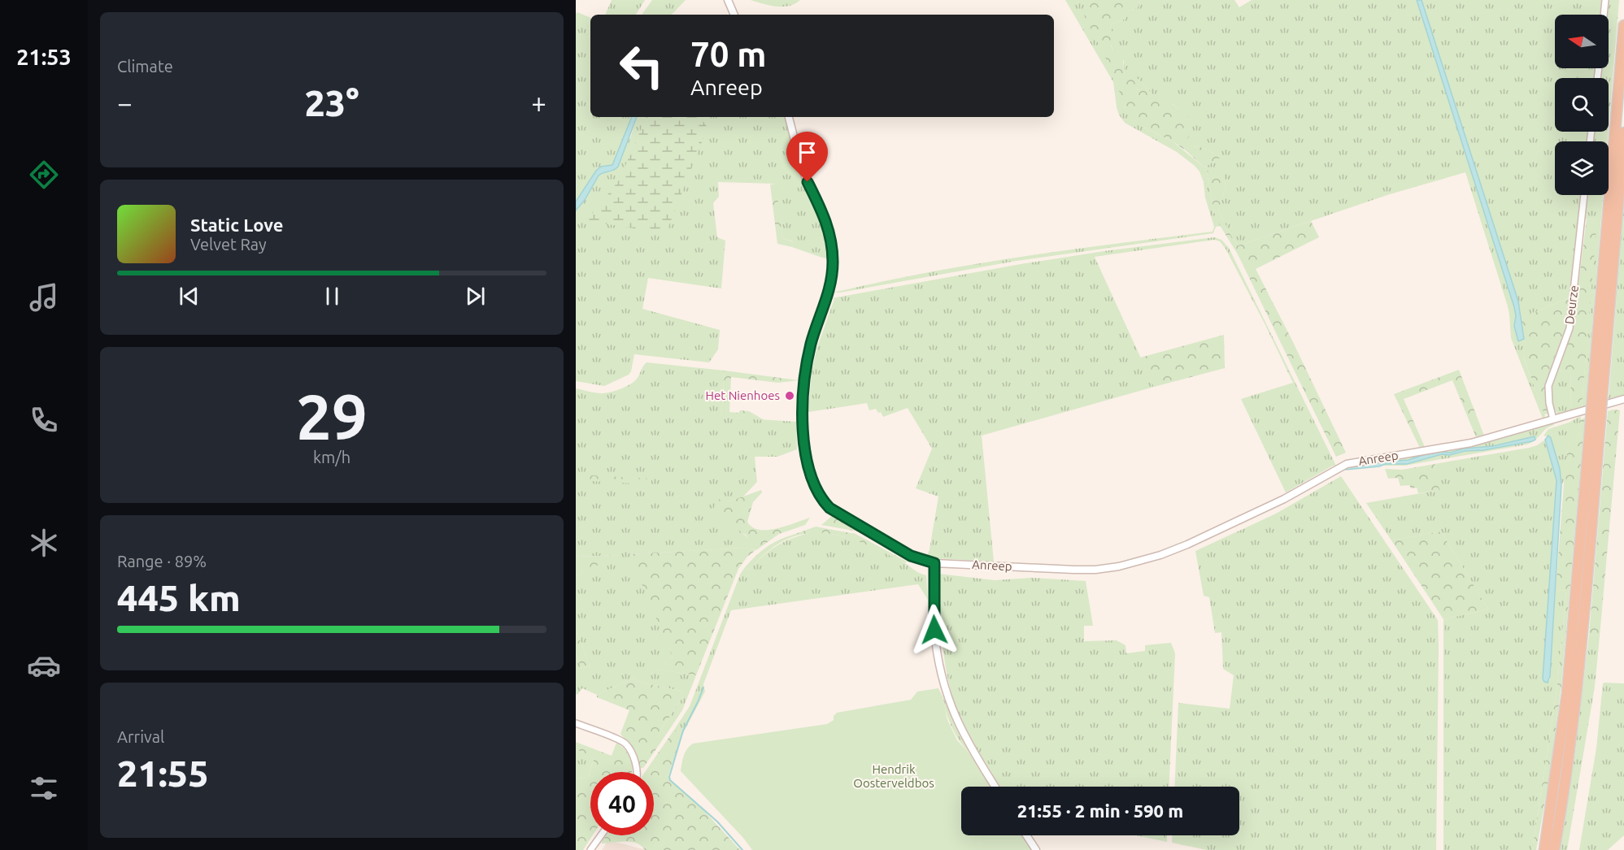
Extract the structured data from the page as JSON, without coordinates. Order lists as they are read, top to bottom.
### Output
{
  "streets": {
    "street": ["Deurze", "Anreep"]
  },
  "crossings": [
    ["Deurze", "Anreep"]
  ],
  "parks": ["Hendrik Oosterveldbos"],
  "places": ["Het Nienhoes"],
  "north": "left",
  "page": {
    "tabs": "21:53",
    "tile": [
      "Climate",
      ["29", "km/h"],
      ["Range · 89%", "445 km"],
      ["Arrival", "21:55"]
    ],
    "turn": ["70 m", "Anreep"],
    "heat": ["−", "23°", "+"],
    "song": ["Static Love", "Velvet Ray"],
    "limit": "40",
    "trip": "21:55 · 2 min · 590 m"
  }
}
